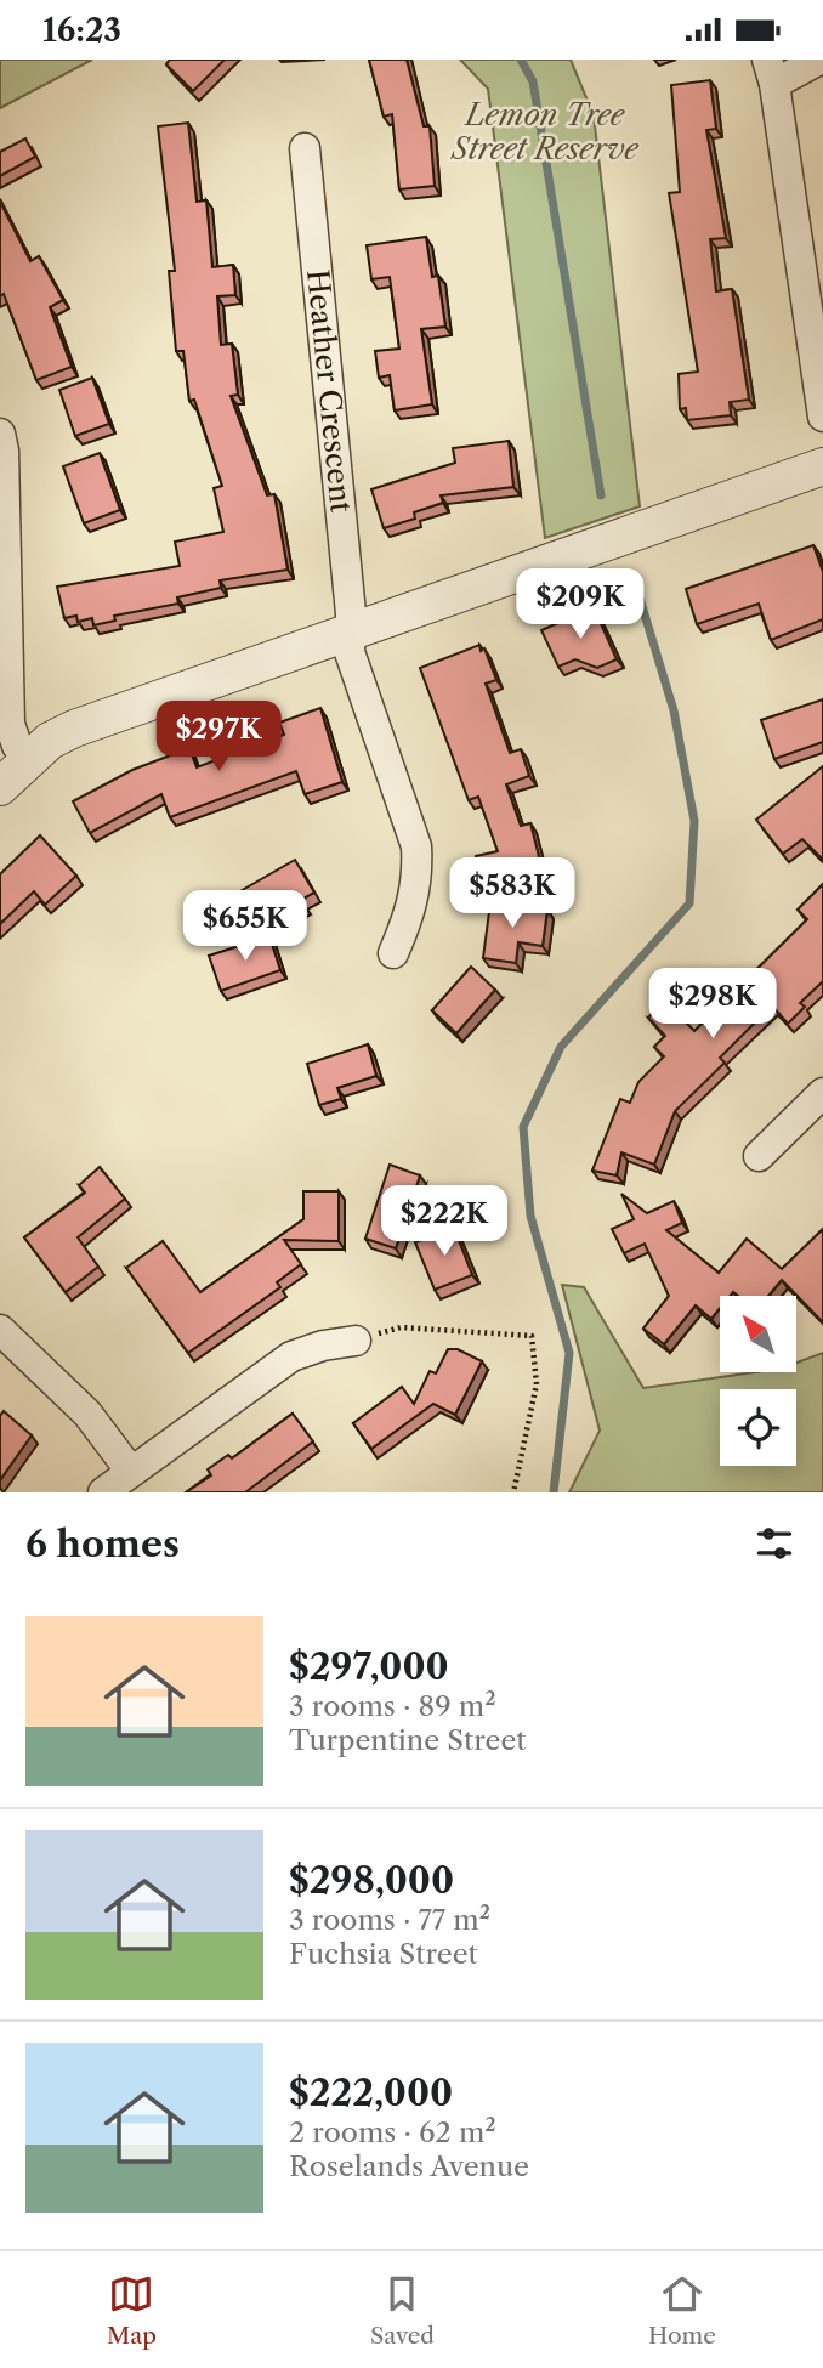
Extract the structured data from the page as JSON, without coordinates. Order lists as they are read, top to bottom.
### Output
{
  "streets": {
    "street": ["Heather Crescent"]
  },
  "parks": ["Lemon Tree Street Reserve"],
  "north": "top left",
  "page": {
    "status": "16:23",
    "price": [
      "$209K",
      "$297K",
      "$583K",
      "$655K",
      "$298K",
      "$222K"
    ],
    "heading": "6 homes",
    "list": [
      {
        "name": "$297,000",
        "note": "3 rooms · 89 m² · Turpentine Street"
      },
      {
        "name": "$298,000",
        "note": "3 rooms · 77 m² · Fuchsia Street"
      },
      {
        "name": "$222,000",
        "note": "2 rooms · 62 m² · Roselands Avenue"
      }
    ],
    "tabs": ["Map", "Saved", "Home"]
  }
}
